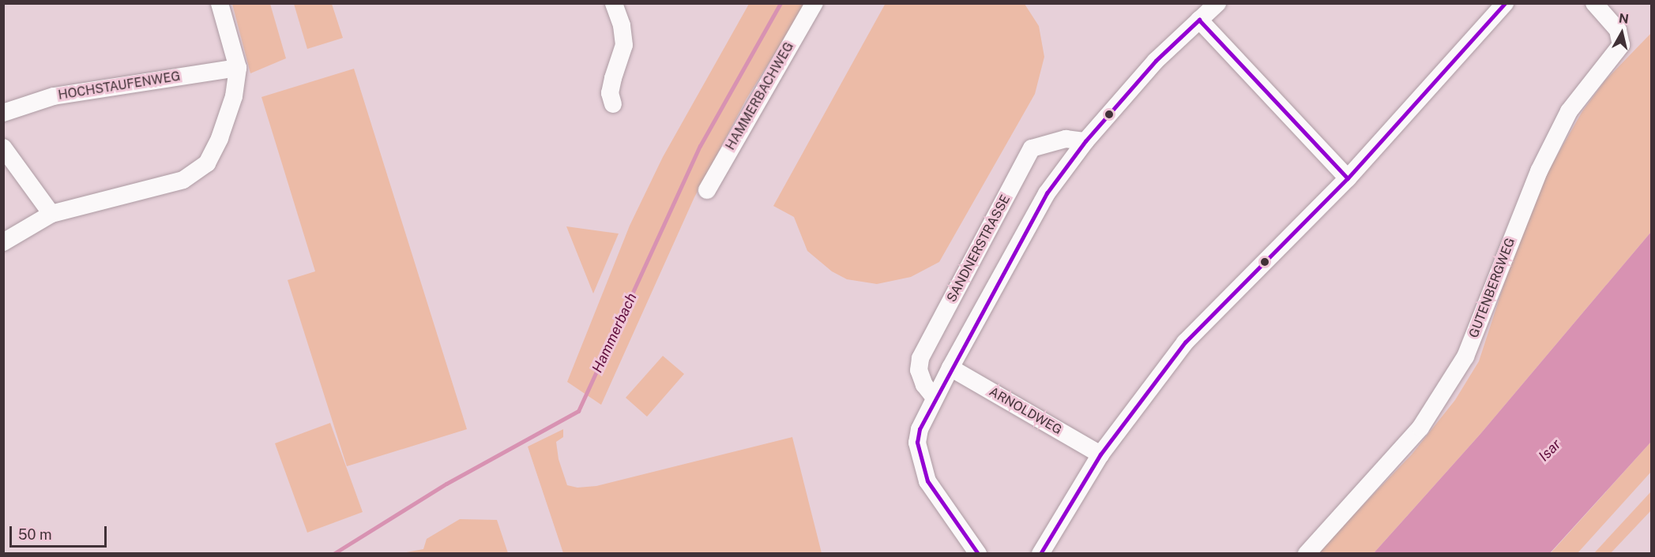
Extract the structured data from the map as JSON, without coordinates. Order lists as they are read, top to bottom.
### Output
{
  "streets": {
    "street": [
      "HOCHSTAUFENWEG",
      "HAMMERBACHWEG",
      "SANDNERSTRASSE",
      "GUTENBERGWEG",
      "ARNOLDWEG"
    ]
  },
  "water": ["Hammerbach", "Isar"],
  "scale_bar": "50 m",
  "north": "top"
}
